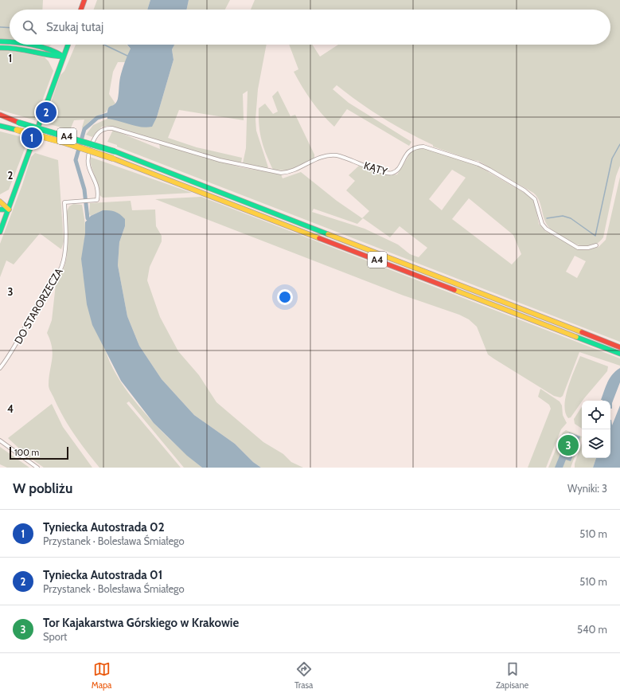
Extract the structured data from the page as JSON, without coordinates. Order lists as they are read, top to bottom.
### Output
{
  "streets": {
    "main road": ["A4"],
    "street": ["KĄTY", "DO STARORZECZA"]
  },
  "crossings": [
    ["KĄTY", "DO STARORZECZA"]
  ],
  "scale_bar": "100 m",
  "page": {
    "search": "Szukaj tutaj",
    "pins": ["2", "1", "3"],
    "scale": "100 m",
    "heading": ["W pobliżu", "Wyniki: 3"],
    "list": [
      {
        "mark": "1",
        "name": "Tyniecka Autostrada 02",
        "note": "Przystanek · Bolesława Śmiałego",
        "value": "510 m"
      },
      {
        "mark": "2",
        "name": "Tyniecka Autostrada 01",
        "note": "Przystanek · Bolesława Śmiałego",
        "value": "510 m"
      },
      {
        "mark": "3",
        "name": "Tor Kajakarstwa Górskiego w Krakowie",
        "note": "Sport",
        "value": "540 m"
      }
    ],
    "nav": ["Mapa", "Trasa", "Zapisane"]
  },
  "grid": {
    "rows": [
      "1",
      "2",
      "3",
      "4"
    ]
  }
}
